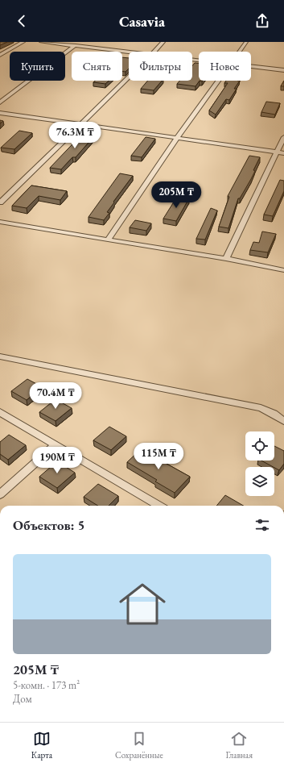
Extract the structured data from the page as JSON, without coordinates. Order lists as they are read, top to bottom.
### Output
{
  "page": {
    "header": "Casavia",
    "chip": [
      "Купить",
      "Снять",
      "Фильтры",
      "Новое"
    ],
    "price": [
      "76.3M ₸",
      "205M ₸",
      "70.4M ₸",
      "115M ₸",
      "190M ₸"
    ],
    "heading": "Объектов: 5",
    "list": [
      {
        "name": "205M ₸",
        "note": "5-комн. · 173 m² · Дом"
      }
    ],
    "tabs": ["Карта", "Сохранённые", "Главная"]
  }
}
